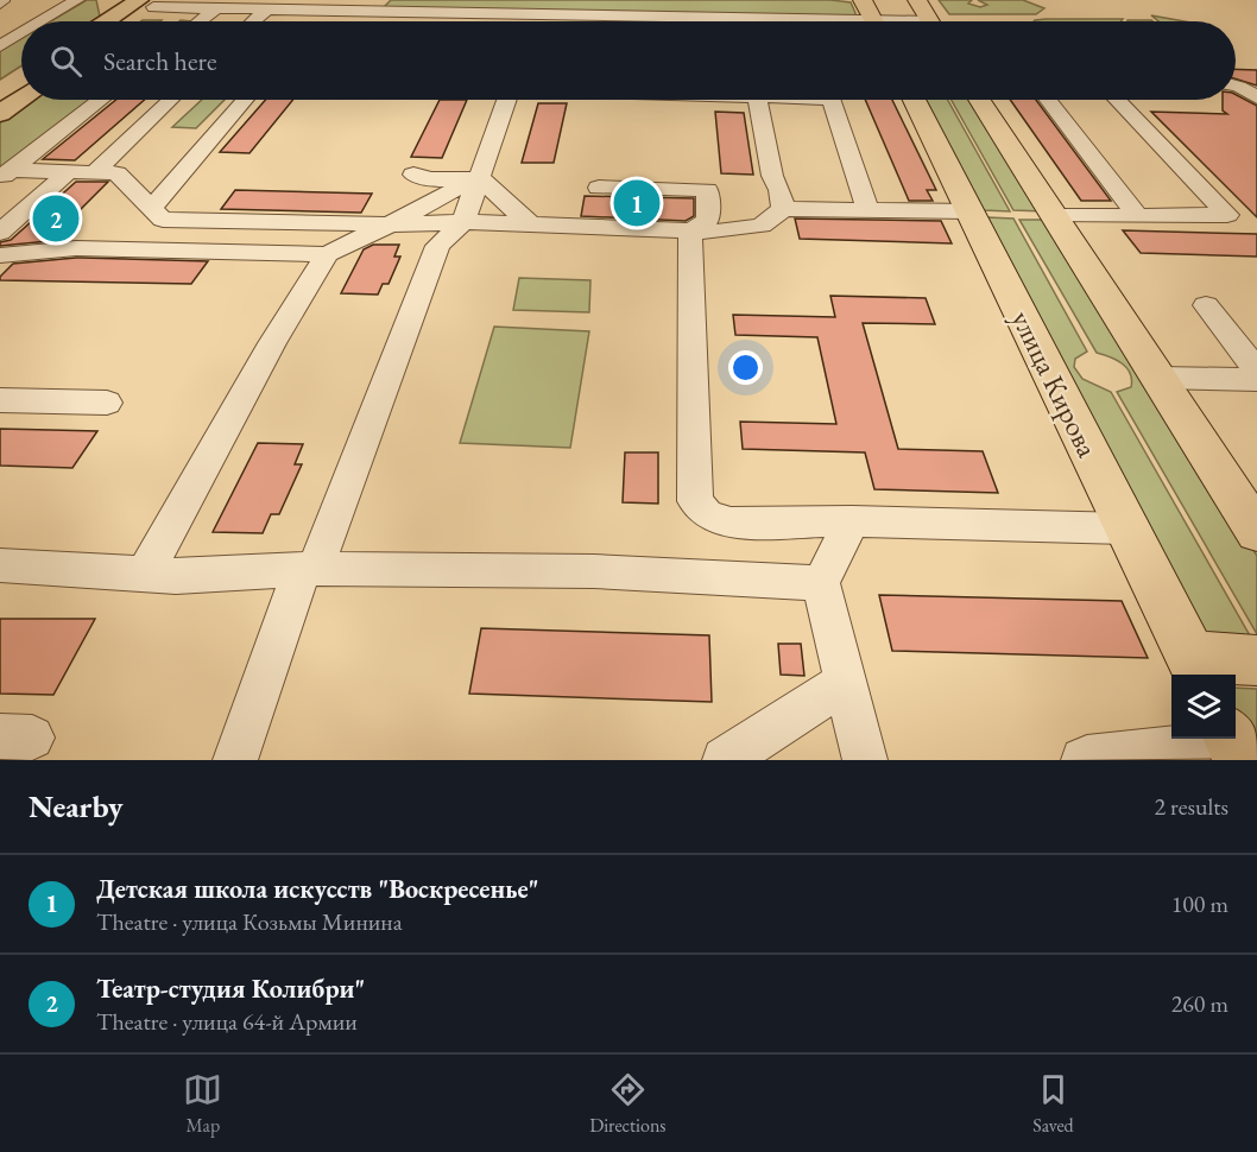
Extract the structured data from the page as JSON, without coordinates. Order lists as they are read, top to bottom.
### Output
{
  "streets": {
    "main road": ["улица Кирова"]
  },
  "page": {
    "search": "Search here",
    "pins": ["1", "2"],
    "heading": ["Nearby", "2 results"],
    "list": [
      {
        "mark": "1",
        "name": "Детская школа искусств \"Воскресенье\"",
        "note": "Theatre · улица Козьмы Минина",
        "value": "100 m"
      },
      {
        "mark": "2",
        "name": "Театр-студия Колибри\"",
        "note": "Theatre · улица 64-й Армии",
        "value": "260 m"
      }
    ],
    "nav": ["Map", "Directions", "Saved"]
  }
}
